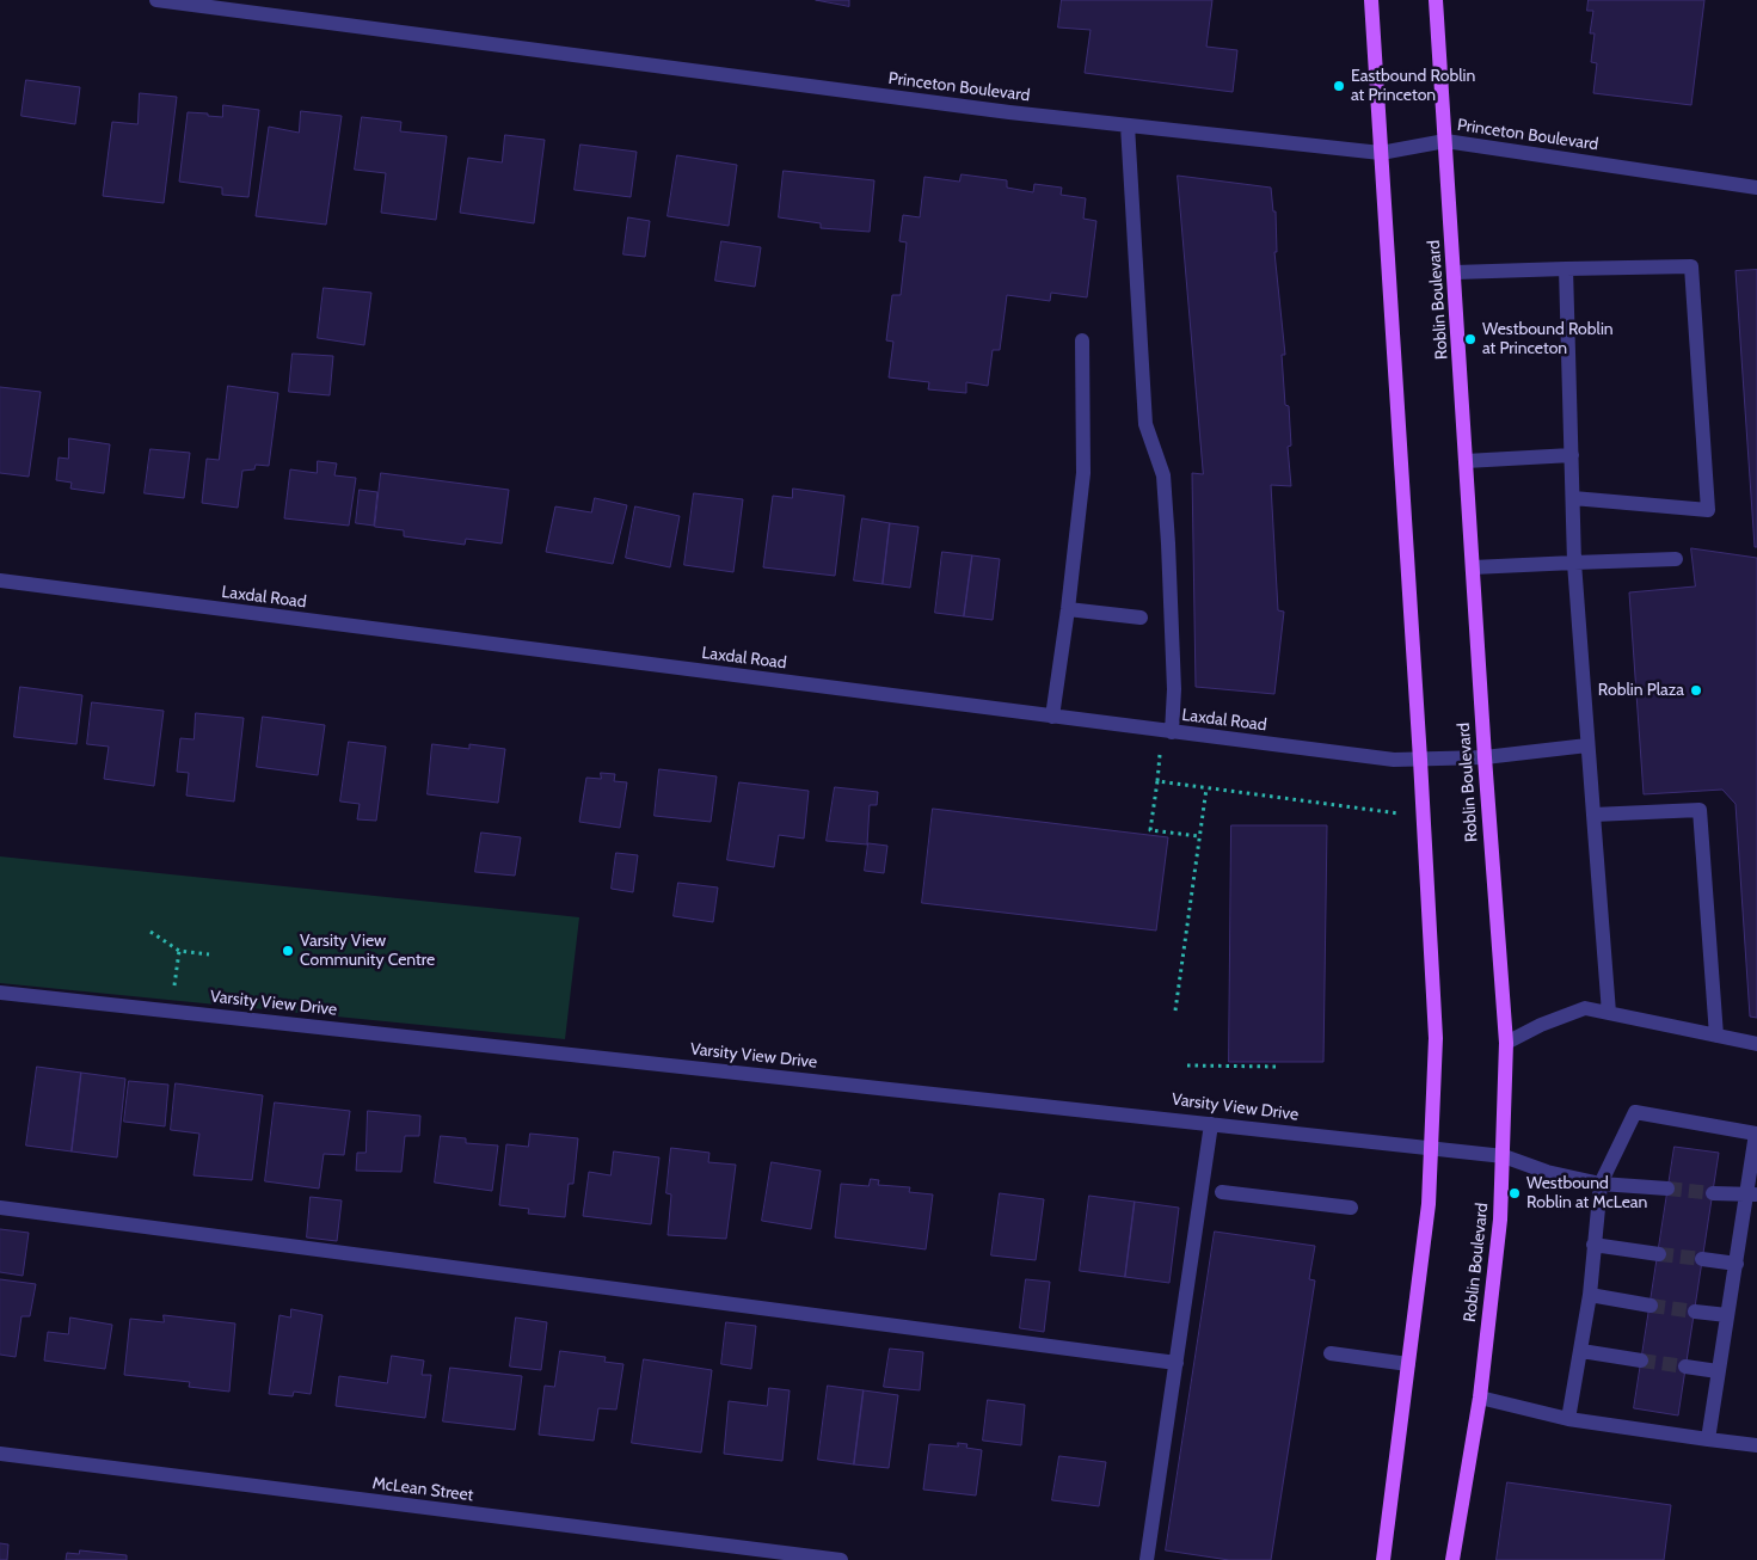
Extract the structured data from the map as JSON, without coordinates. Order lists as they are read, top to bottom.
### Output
{
  "streets": {
    "main road": ["Roblin Boulevard"],
    "street": [
      "Princeton Boulevard",
      "Laxdal Road",
      "Varsity View Drive",
      "McLean Street"
    ]
  },
  "crossings": [
    ["Princeton Boulevard", "Roblin Boulevard"],
    ["Roblin Boulevard", "Laxdal Road"],
    ["Roblin Boulevard", "Varsity View Drive"]
  ],
  "places": [
    "Eastbound Roblin at Princeton",
    "Westbound Roblin at Princeton",
    "Roblin Plaza",
    "Varsity View Community Centre",
    "Westbound Roblin at McLean"
  ]
}
